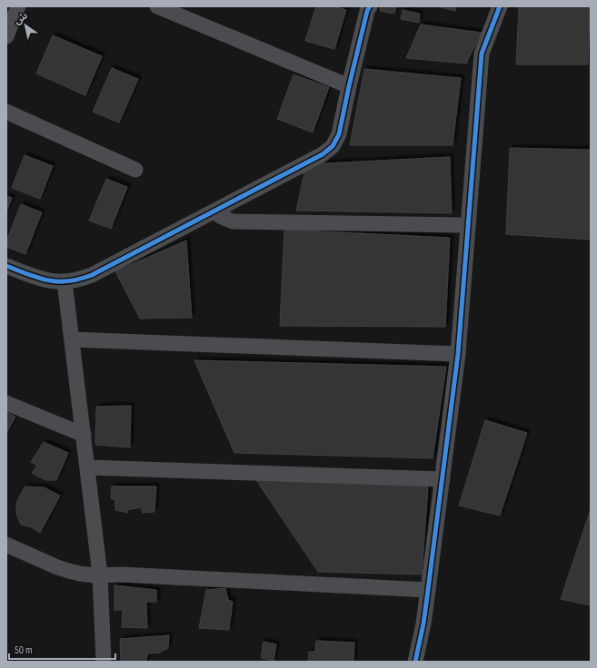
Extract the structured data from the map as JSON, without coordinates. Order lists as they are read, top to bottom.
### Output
{
  "scale_bar": "50 m",
  "north": "top left"
}
